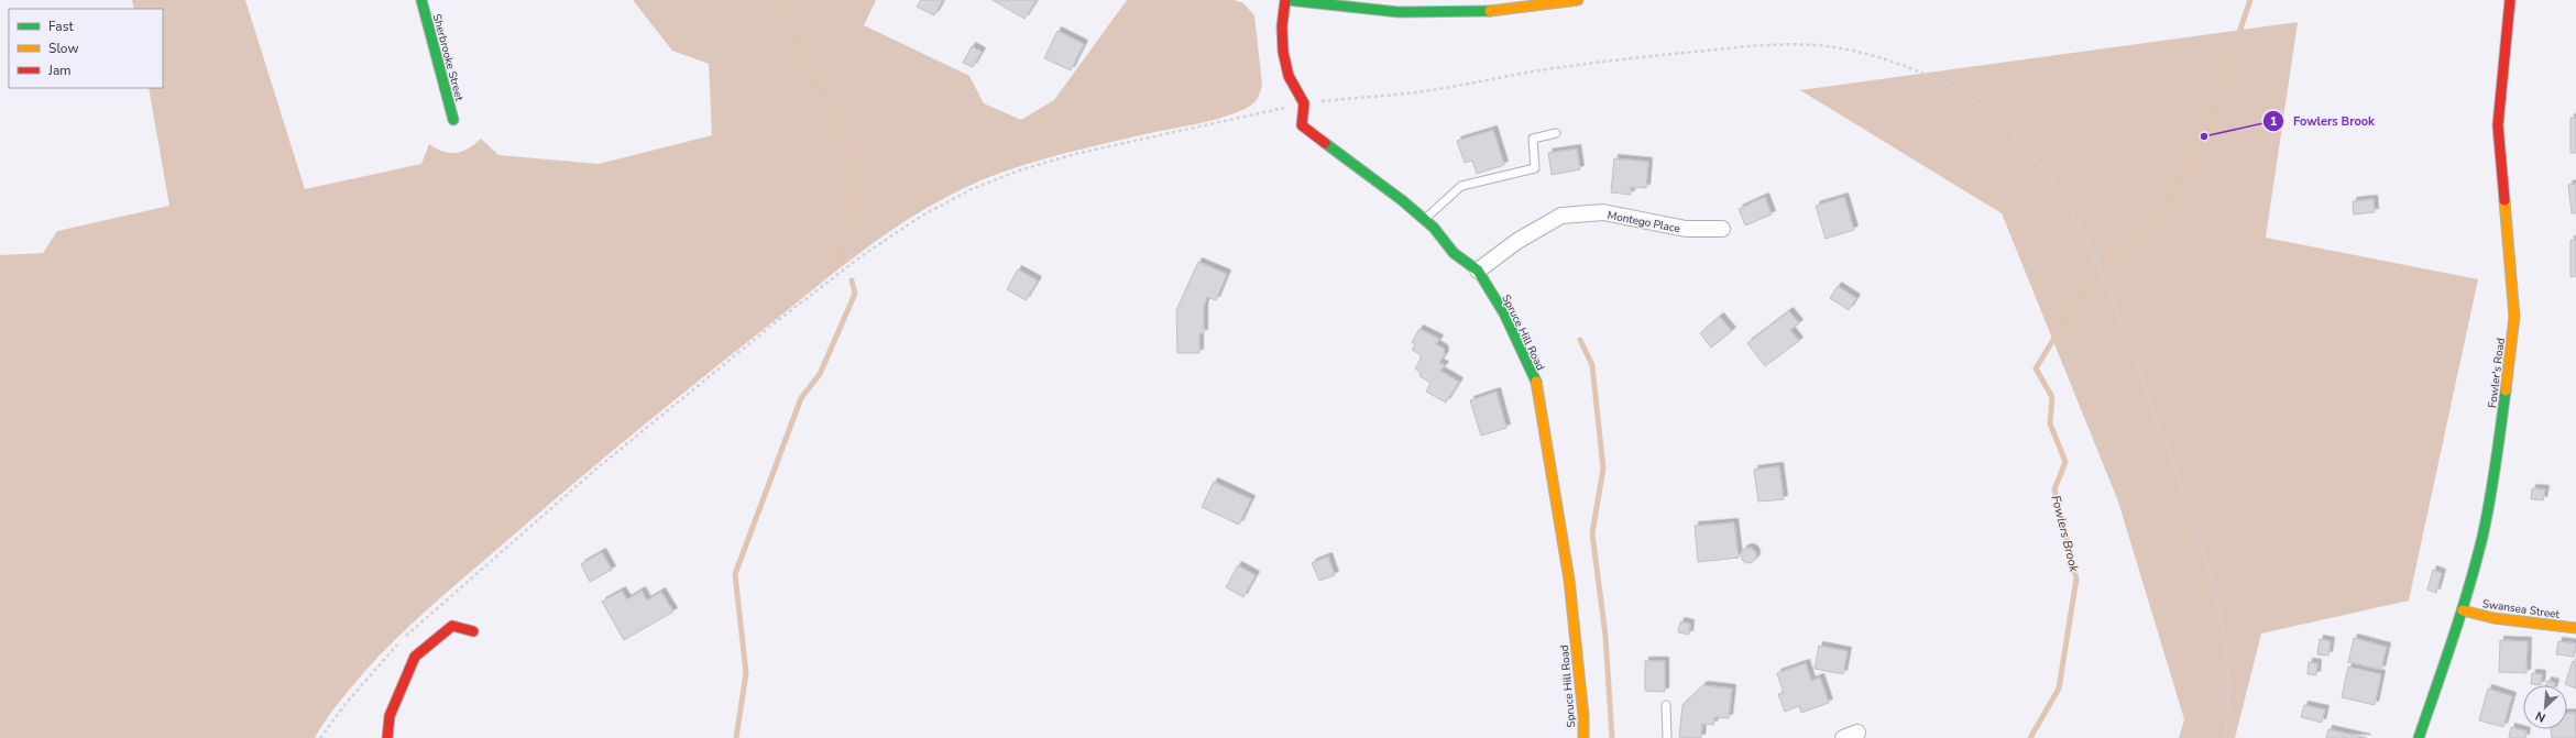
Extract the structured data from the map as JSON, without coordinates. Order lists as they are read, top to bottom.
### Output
{
  "streets": {
    "street": [
      "Sherbrooke Street",
      "Montego Place",
      "Spruce Hill Road",
      "Fowler's Road",
      "Swansea Street"
    ]
  },
  "crossings": [
    ["Montego Place", "Spruce Hill Road"],
    ["Fowler's Road", "Swansea Street"]
  ],
  "water": ["Fowlers Brook"],
  "places": ["Fowlers Brook"],
  "legend": ["Fast", "Slow", "Jam"],
  "north": "bottom left"
}
